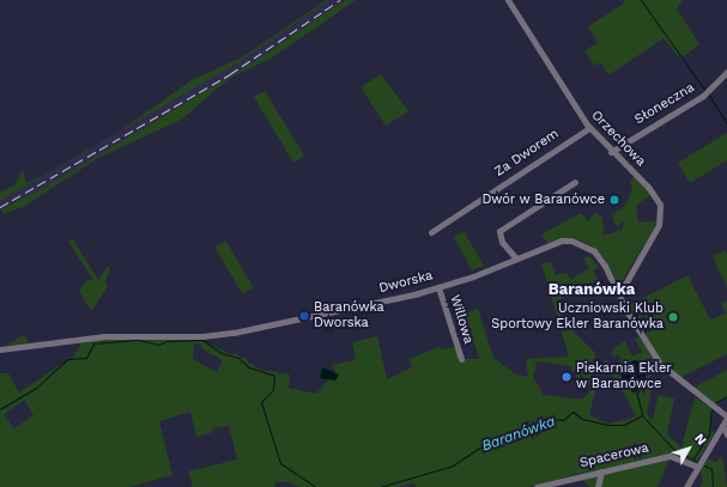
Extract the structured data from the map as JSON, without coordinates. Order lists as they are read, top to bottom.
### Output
{
  "streets": {
    "street": [
      "Słoneczna",
      "Orzechowa",
      "Za Dworem",
      "Dworska",
      "Willowa",
      "Spacerowa"
    ]
  },
  "crossings": [
    ["Słoneczna", "Orzechowa"],
    ["Orzechowa", "Za Dworem"],
    ["Orzechowa", "Dworska"],
    ["Dworska", "Willowa"]
  ],
  "districts": ["Baranówka"],
  "water": ["Baranówka"],
  "places": [
    "Dwór w Baranówce",
    "Baranówka Dworska",
    "Uczniowski Klub Sportowy Ekler Baranówka",
    "Piekarnia Ekler w Baranówce"
  ],
  "north": "top right"
}
